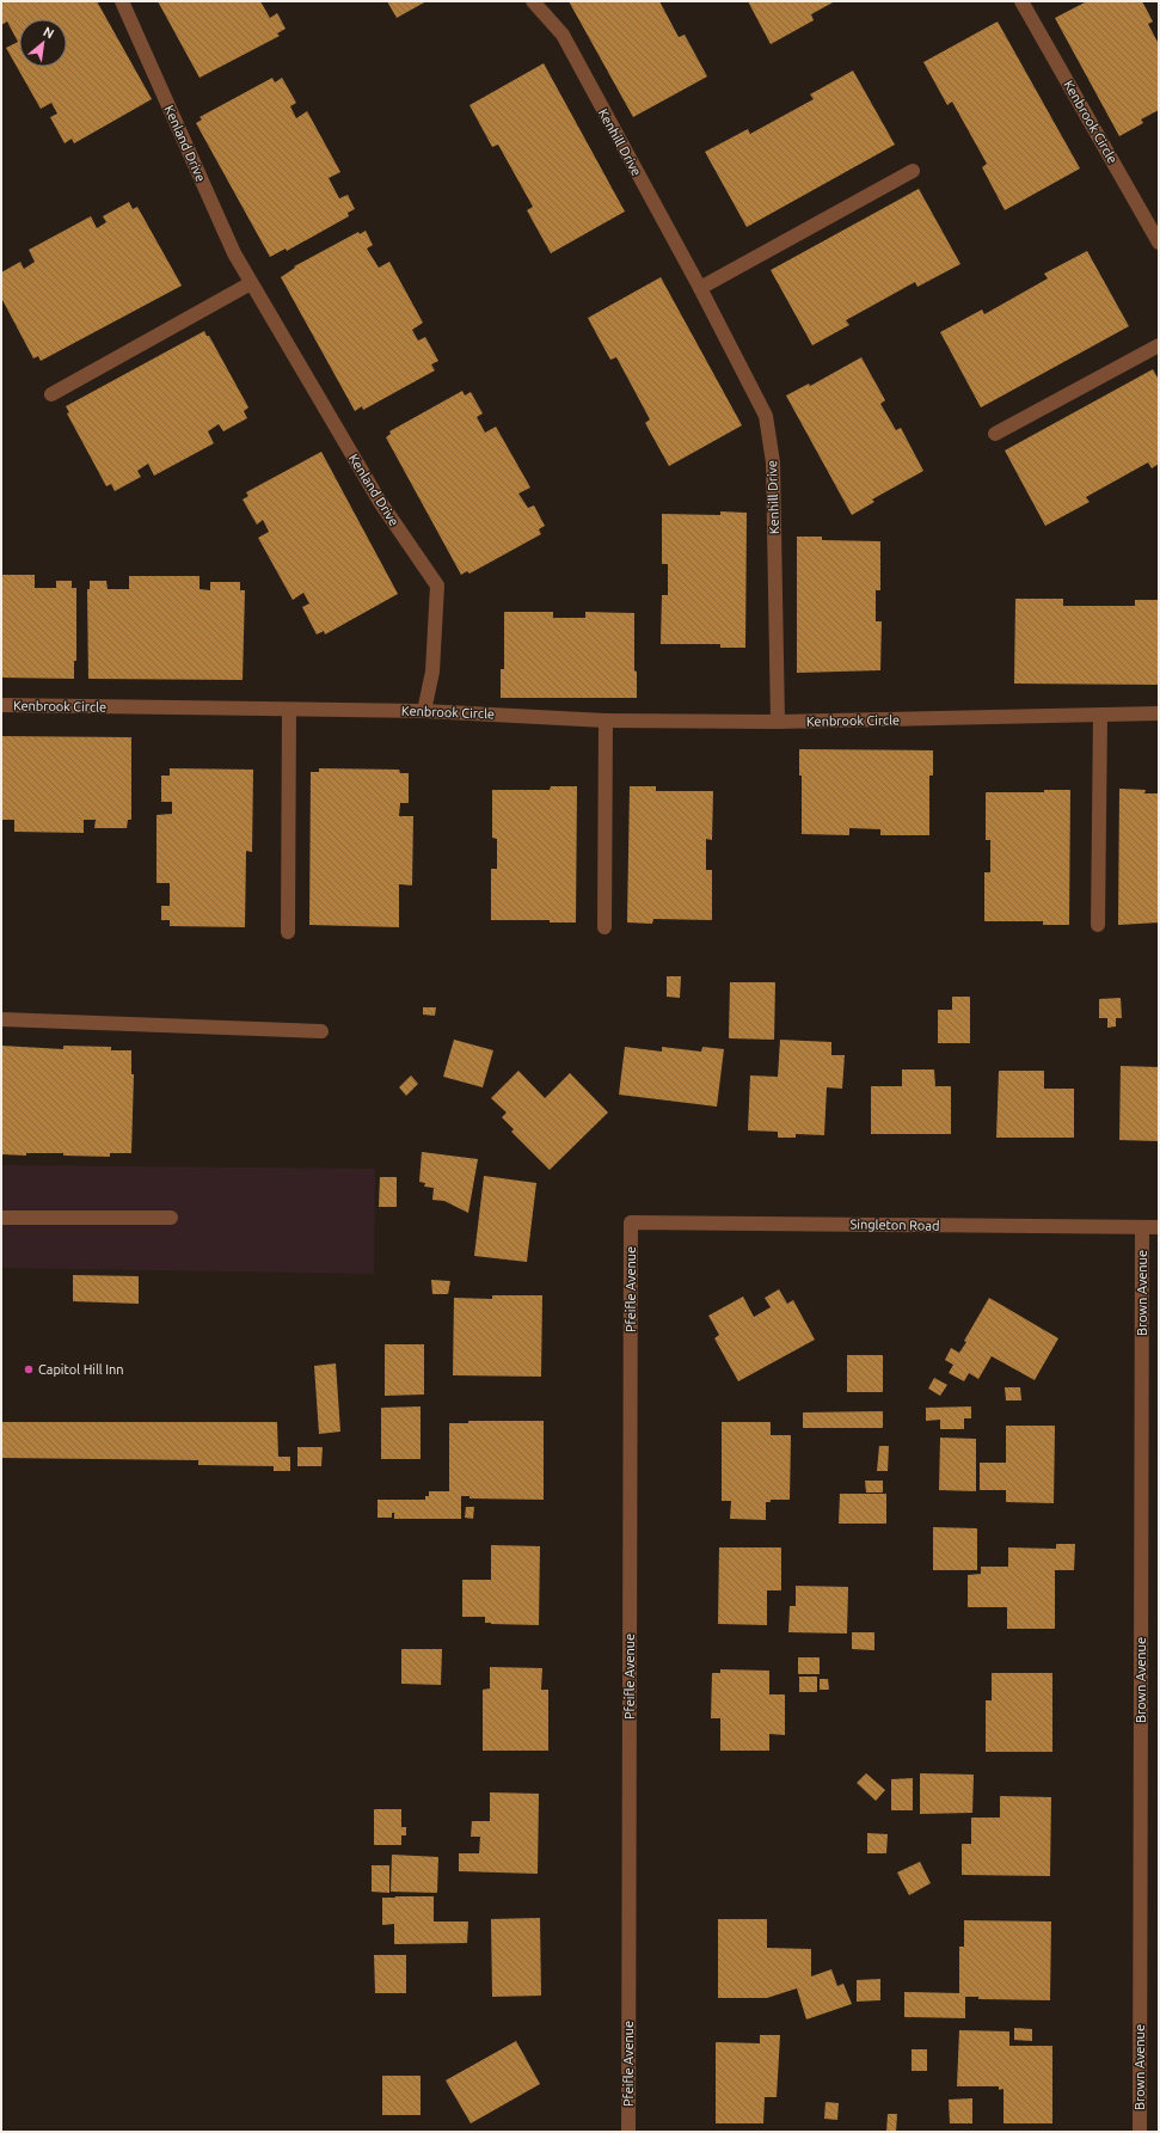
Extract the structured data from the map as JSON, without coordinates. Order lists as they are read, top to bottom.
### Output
{
  "streets": {
    "street": [
      "Kenbrook Circle",
      "Kenhill Drive",
      "Kenland Drive",
      "Singleton Road",
      "Pfeifle Avenue",
      "Brown Avenue"
    ]
  },
  "crossings": [
    ["Kenbrook Circle", "Kenhill Drive"],
    ["Kenbrook Circle", "Kenland Drive"],
    ["Singleton Road", "Pfeifle Avenue"],
    ["Singleton Road", "Brown Avenue"]
  ],
  "places": ["Capitol Hill Inn"],
  "north": "top right"
}
